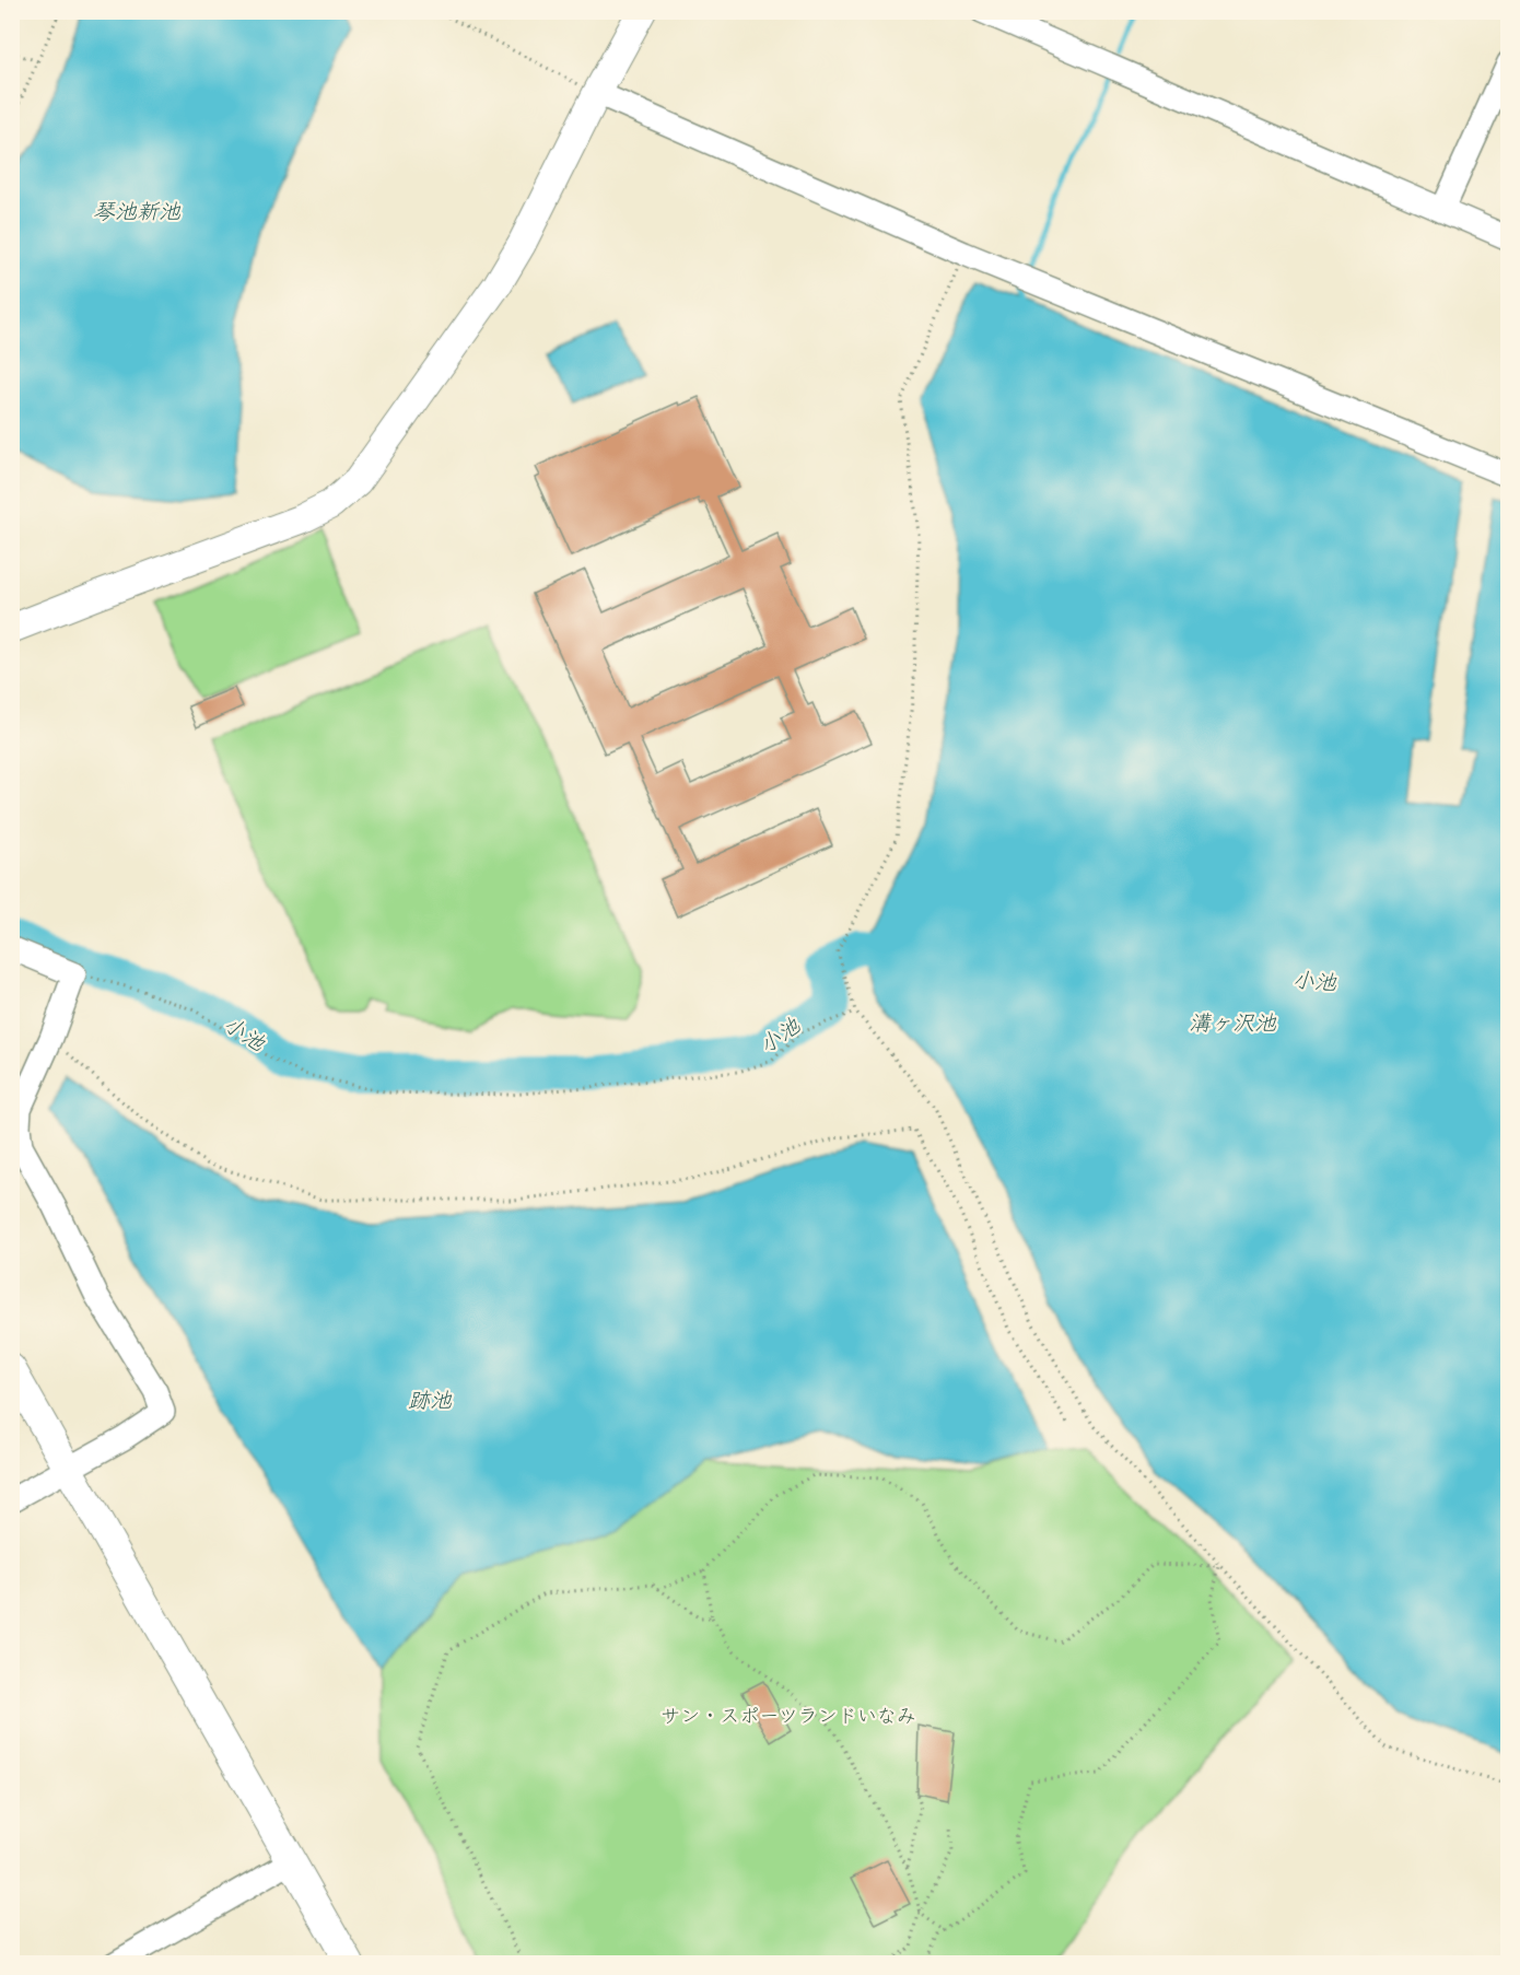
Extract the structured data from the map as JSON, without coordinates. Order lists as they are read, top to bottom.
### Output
{
  "water": [
    "琴池新池",
    "小池",
    "溝ヶ沢池",
    "跡池"
  ],
  "parks": ["サン・スポーツランドいなみ"]
}
